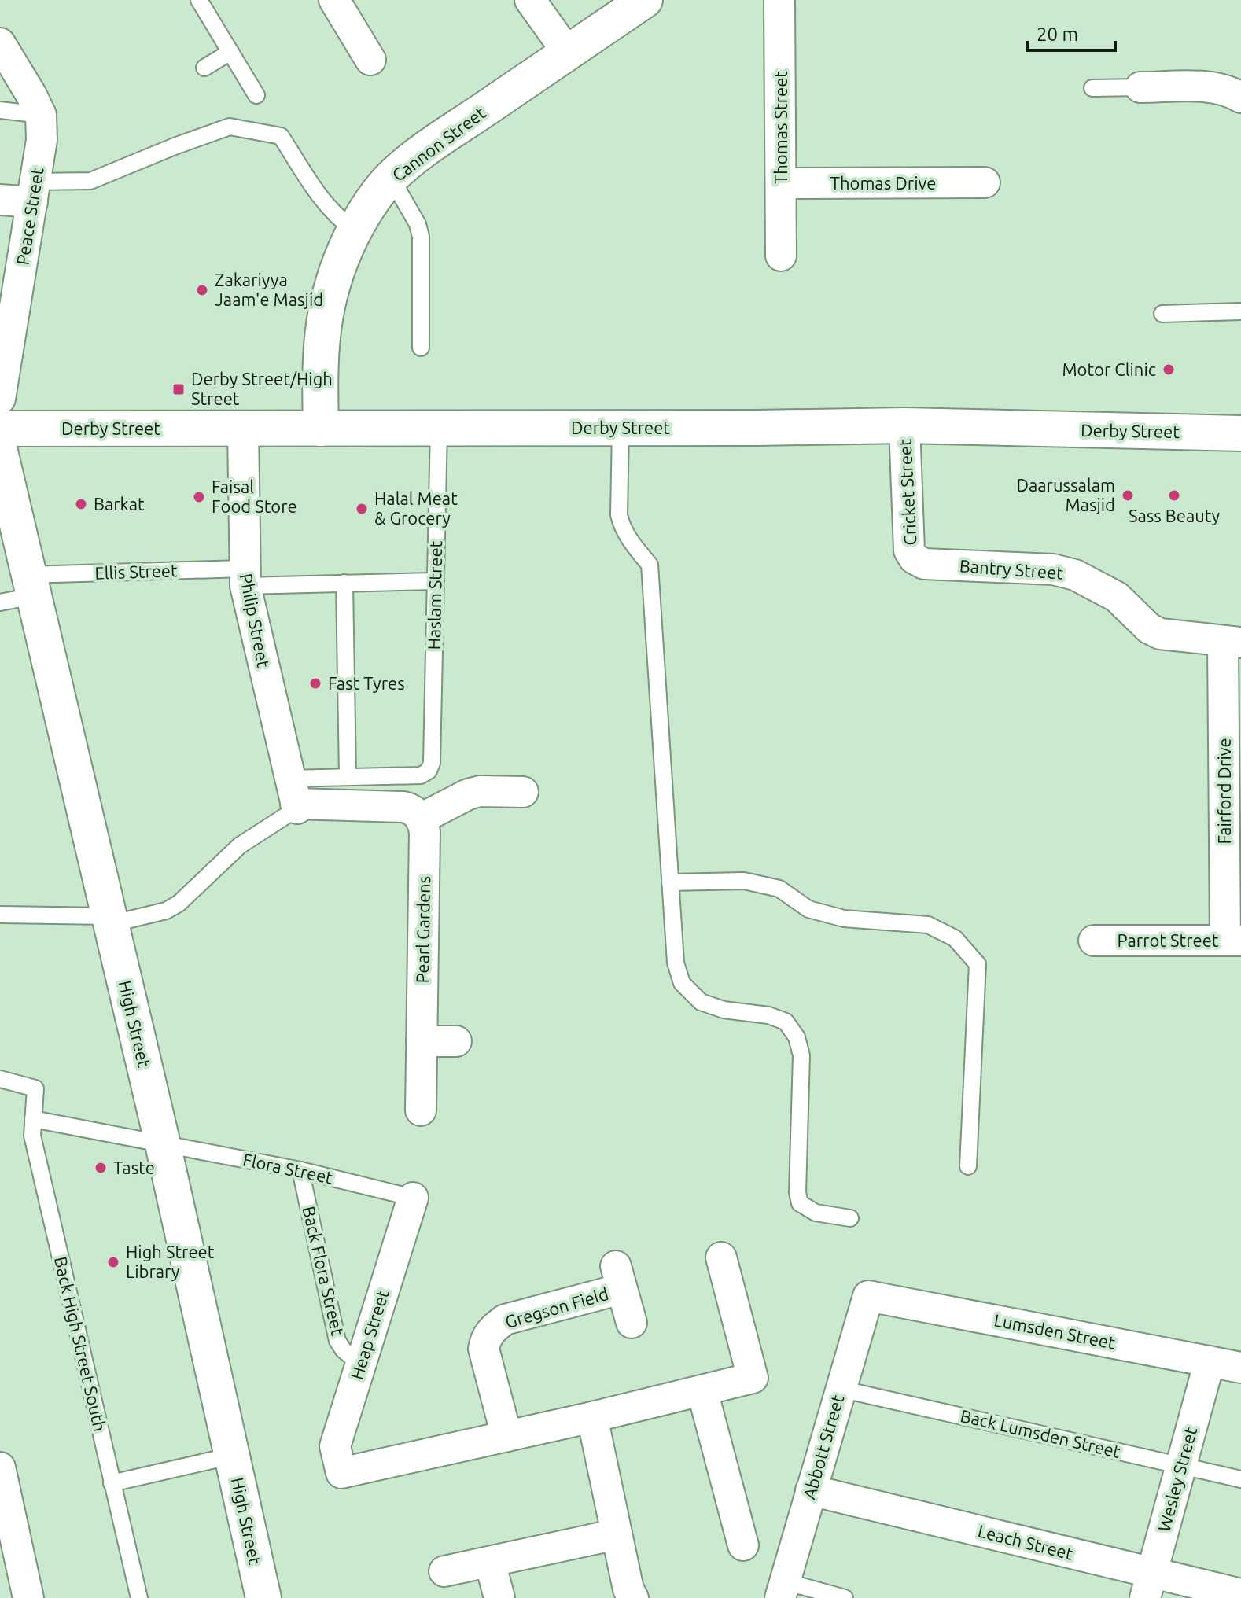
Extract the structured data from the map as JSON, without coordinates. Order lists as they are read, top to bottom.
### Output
{
  "streets": {
    "street": [
      "Thomas Street",
      "Cannon Street",
      "Thomas Drive",
      "Peace Street",
      "Derby Street",
      "Cricket Street",
      "Bantry Street",
      "Philip Street",
      "Fairford Drive",
      "Pearl Gardens",
      "Parrot Street",
      "High Street",
      "Gregson Field",
      "Lumsden Street",
      "Heap Street",
      "Abbott Street",
      "Wesley Street",
      "Leach Street"
    ],
    "lane": [
      "Ellis Street",
      "Haslam Street",
      "Flora Street",
      "Back Flora Street",
      "Back High Street South",
      "Back Lumsden Street"
    ]
  },
  "crossings": [
    ["Thomas Street", "Thomas Drive"],
    ["Cannon Street", "Derby Street"],
    ["Derby Street", "Cricket Street"],
    ["Derby Street", "Haslam Street"],
    ["Derby Street", "Philip Street"],
    ["Cricket Street", "Bantry Street"],
    ["Bantry Street", "Fairford Drive"],
    ["Ellis Street", "Haslam Street"],
    ["Ellis Street", "Philip Street"],
    ["Ellis Street", "High Street"],
    ["Fairford Drive", "Parrot Street"],
    ["High Street", "Flora Street"],
    ["Flora Street", "Back Flora Street"],
    ["Flora Street", "Heap Street"],
    ["Flora Street", "Back High Street South"],
    ["Back Flora Street", "Heap Street"],
    ["Gregson Field", "Heap Street"],
    ["Lumsden Street", "Abbott Street"],
    ["Lumsden Street", "Wesley Street"],
    ["Back Lumsden Street", "Abbott Street"],
    ["Back Lumsden Street", "Wesley Street"],
    ["Abbott Street", "Leach Street"],
    ["Wesley Street", "Leach Street"]
  ],
  "places": {
    "other": [
      "Zakariyya Jaam'e Masjid",
      "Motor Clinic",
      "Daarussalam Masjid",
      "Sass Beauty",
      "Faisal Food Store",
      "Barkat",
      "Halal Meat & Grocery",
      "Fast Tyres",
      "Taste",
      "High Street Library"
    ],
    "transit": ["Derby Street/High Street"]
  },
  "scale_bar": "20 m"
}
